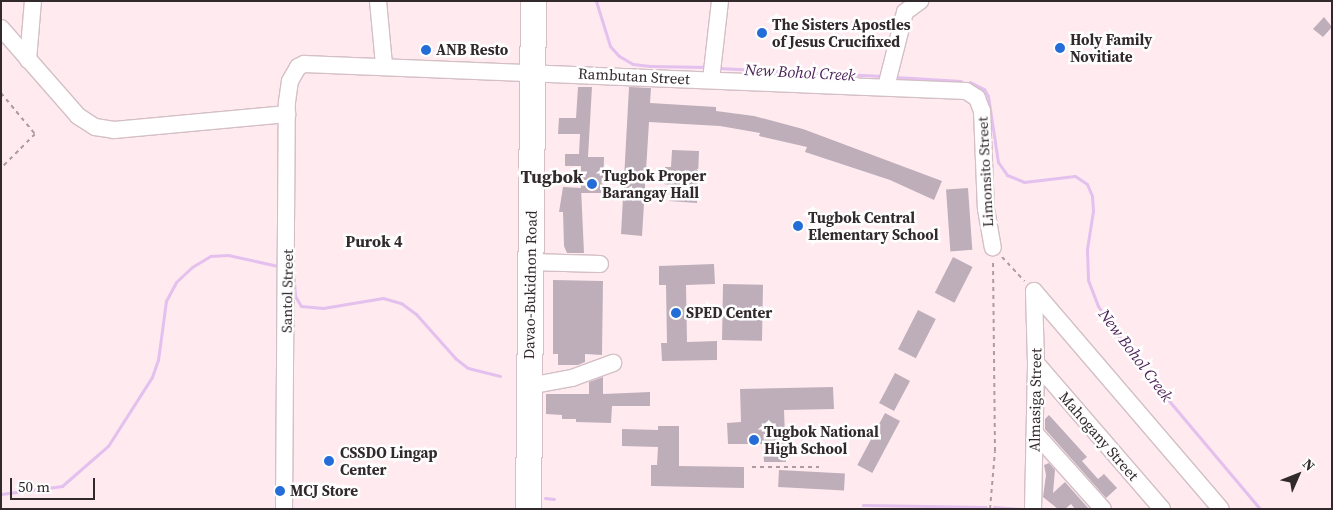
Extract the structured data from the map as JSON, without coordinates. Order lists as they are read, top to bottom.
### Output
{
  "streets": {
    "highway": ["Davao-Bukidnon Road"],
    "street": [
      "Rambutan Street",
      "Limonsito Street",
      "Santol Street",
      "Almasiga Street",
      "Mahogany Street"
    ]
  },
  "crossings": [
    ["Rambutan Street", "Limonsito Street"],
    ["Rambutan Street", "Davao-Bukidnon Road"],
    ["Rambutan Street", "Santol Street"],
    ["Almasiga Street", "Mahogany Street"]
  ],
  "districts": ["Tugbok", "Purok 4"],
  "water": ["New Bohol Creek"],
  "places": [
    "The Sisters Apostles of Jesus Crucifixed",
    "Holy Family Novitiate",
    "ANB Resto",
    "Tugbok Proper Barangay Hall",
    "Tugbok Central Elementary School",
    "SPED Center",
    "Tugbok National High School",
    "CSSDO Lingap Center",
    "MCJ Store"
  ],
  "scale_bar": "50 m",
  "north": "top right"
}
